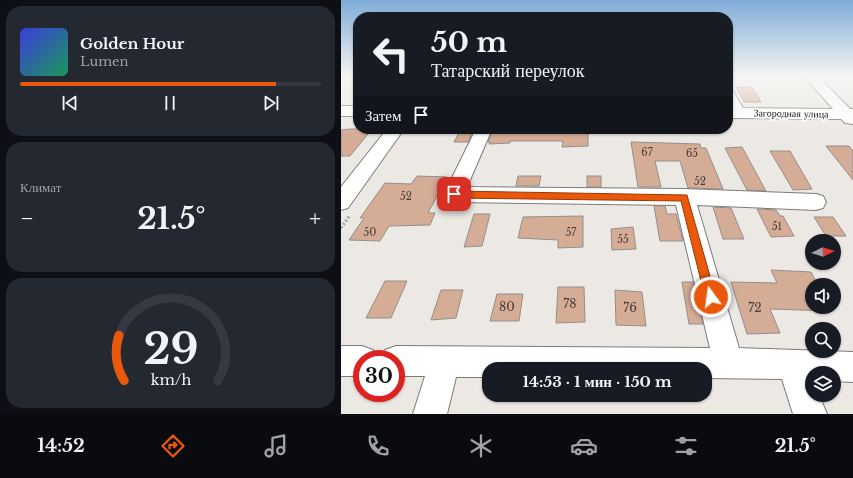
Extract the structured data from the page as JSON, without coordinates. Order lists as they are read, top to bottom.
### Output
{
  "streets": {
    "street": ["Загородная улица"]
  },
  "house_numbers": [
    "67",
    "65",
    "52",
    "52",
    "51",
    "50",
    "57",
    "55",
    "78",
    "80",
    "76",
    "72"
  ],
  "north": "right",
  "page": {
    "turn": ["50 m", "Татарский переулок"],
    "song": ["Golden Hour", "Lumen"],
    "then": "Затем",
    "tile": "Климат",
    "heat": ["−", "21.5°", "+"],
    "limit": "30",
    "trip": "14:53 · 1 мин · 150 m",
    "tabs": ["14:52", "21.5°"],
    "gauge": ["29", "km/h"]
  }
}
